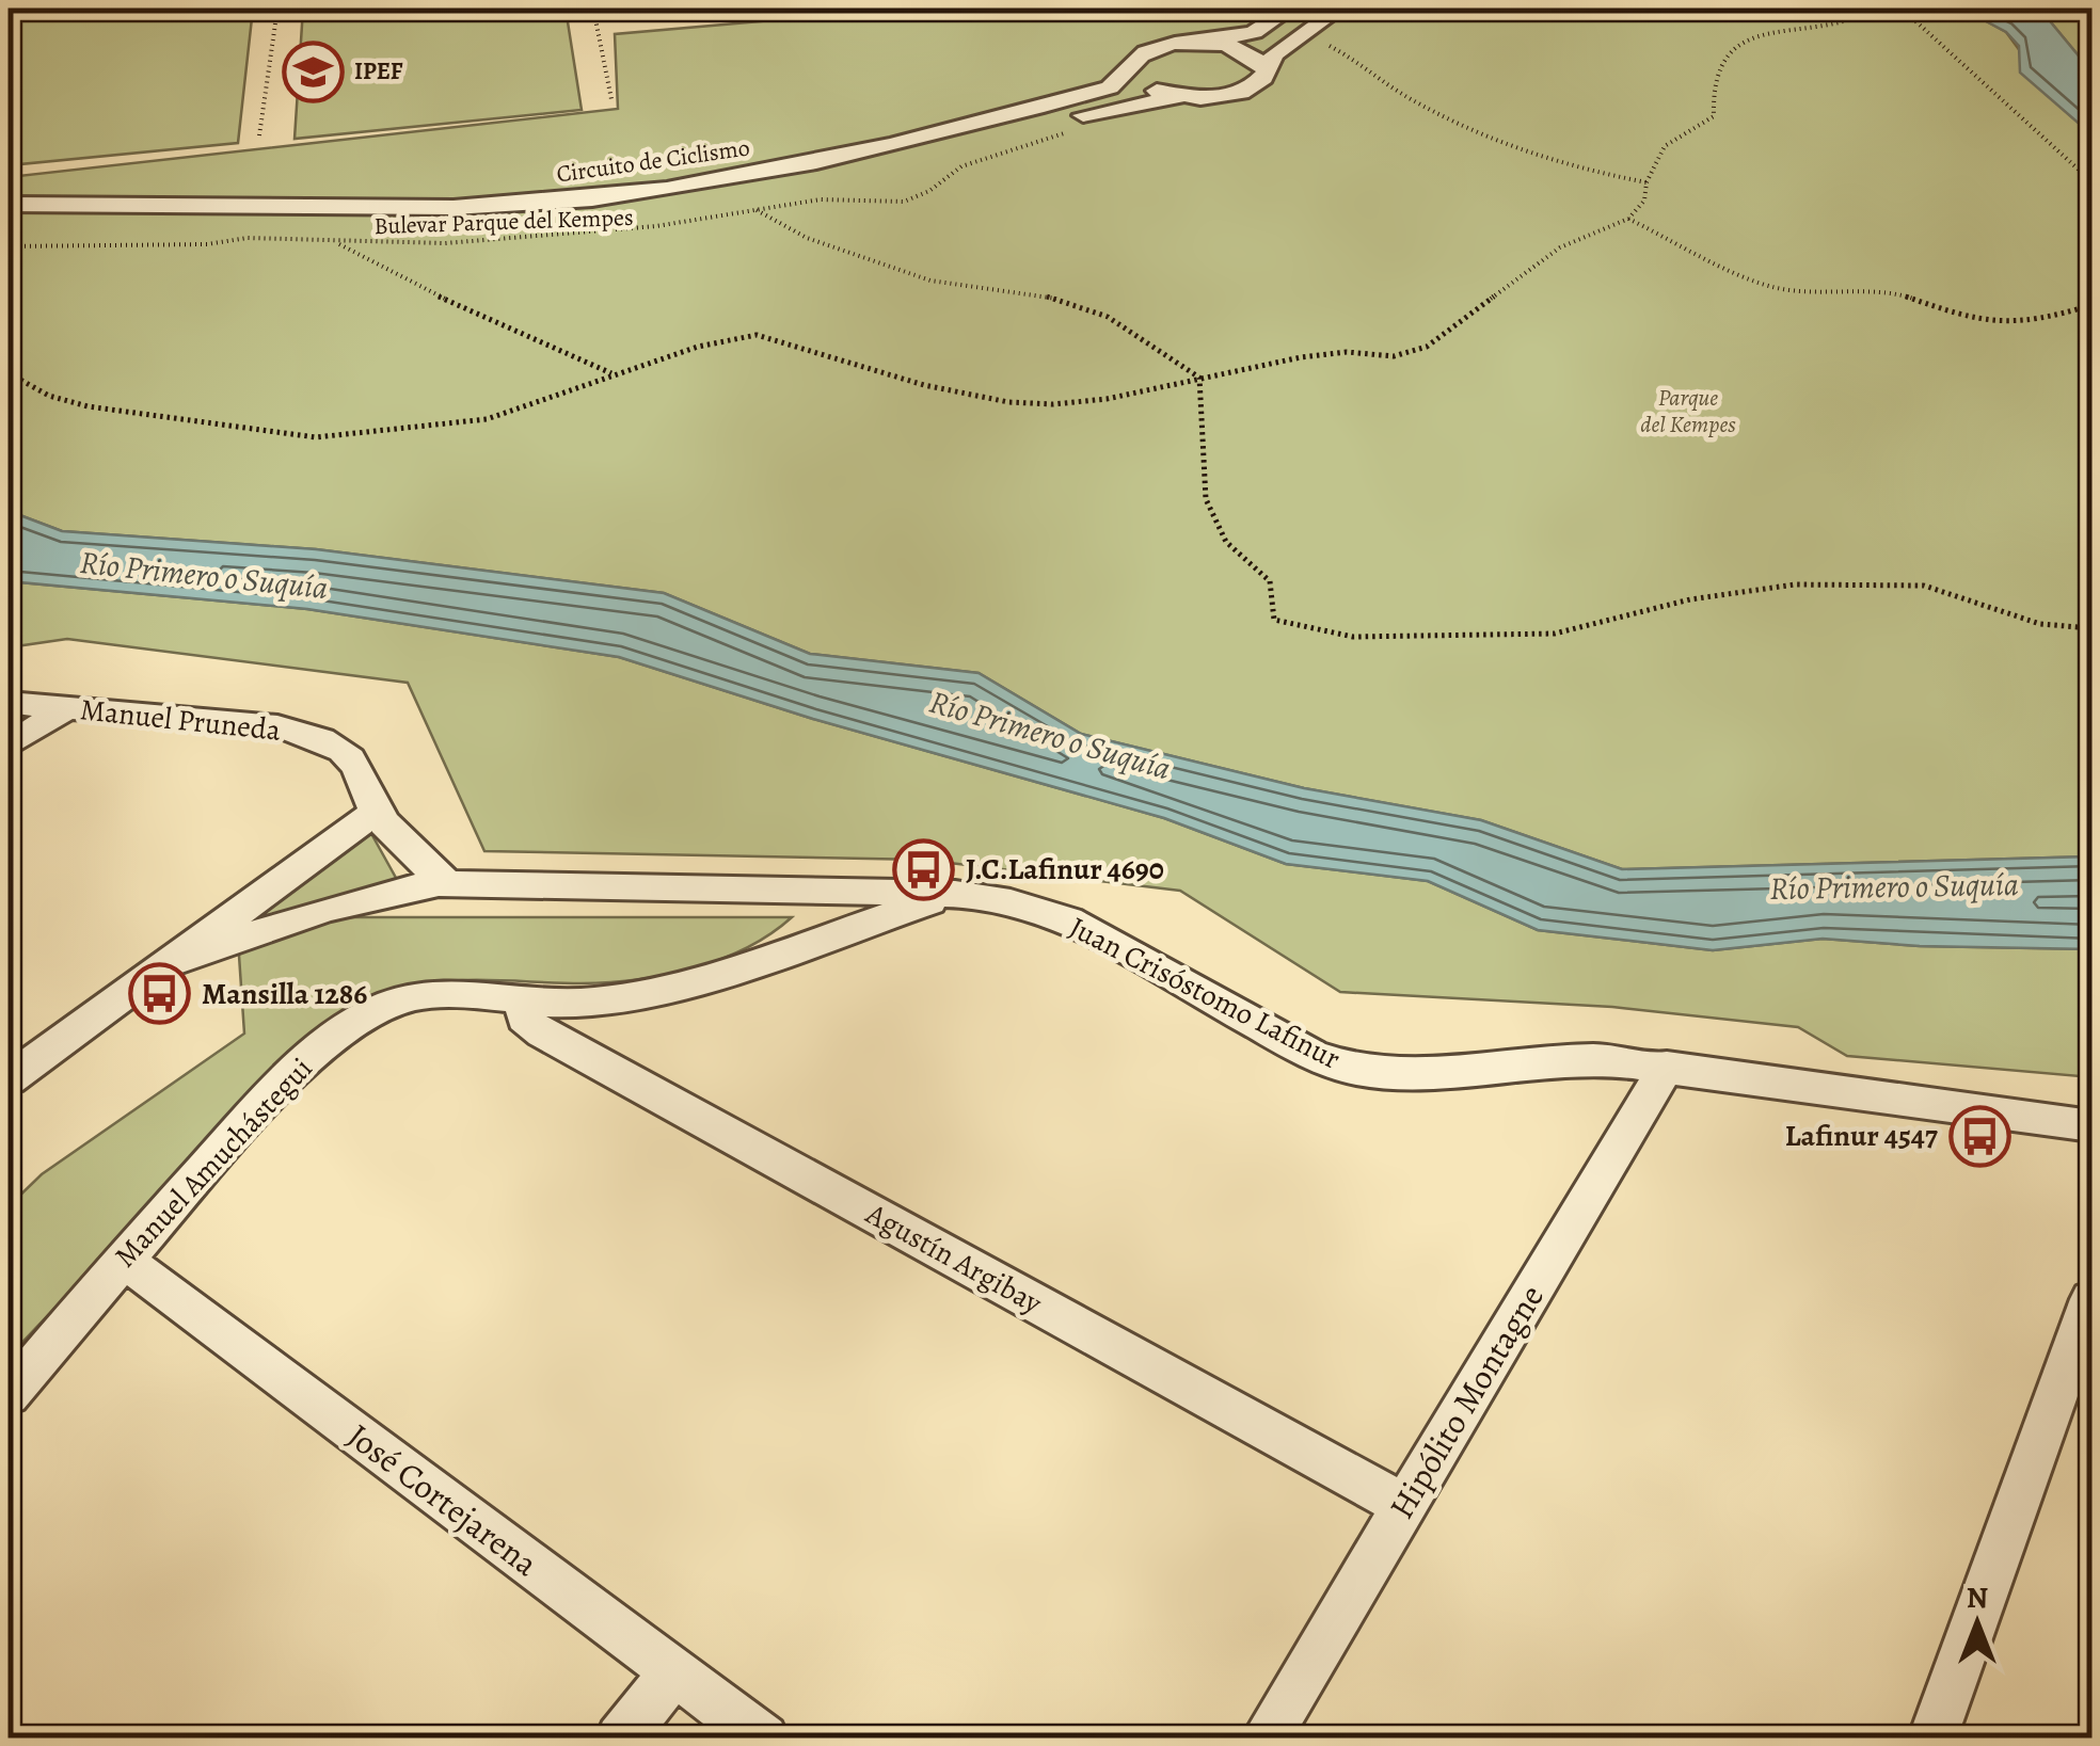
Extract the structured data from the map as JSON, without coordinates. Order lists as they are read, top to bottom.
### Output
{
  "streets": {
    "street": [
      "Bulevar Parque del Kempes",
      "Manuel Pruneda",
      "Juan Crisóstomo Lafinur",
      "Manuel Amuchástegui",
      "Agustín Argibay",
      "Hipólito Montagne",
      "José Cortejarena"
    ]
  },
  "crossings": [
    ["Manuel Pruneda", "Juan Crisóstomo Lafinur"],
    ["Juan Crisóstomo Lafinur", "Manuel Amuchástegui"],
    ["Juan Crisóstomo Lafinur", "Hipólito Montagne"],
    ["Manuel Amuchástegui", "Agustín Argibay"],
    ["Manuel Amuchástegui", "José Cortejarena"],
    ["Agustín Argibay", "Hipólito Montagne"]
  ],
  "water": ["Río Primero o Suquía"],
  "parks": ["Parque del Kempes"],
  "places": {
    "school or university": ["IPEF"],
    "bus stop": ["J.C.Lafinur 4690", "Mansilla 1286", "Lafinur 4547"]
  },
  "north": "top"
}
